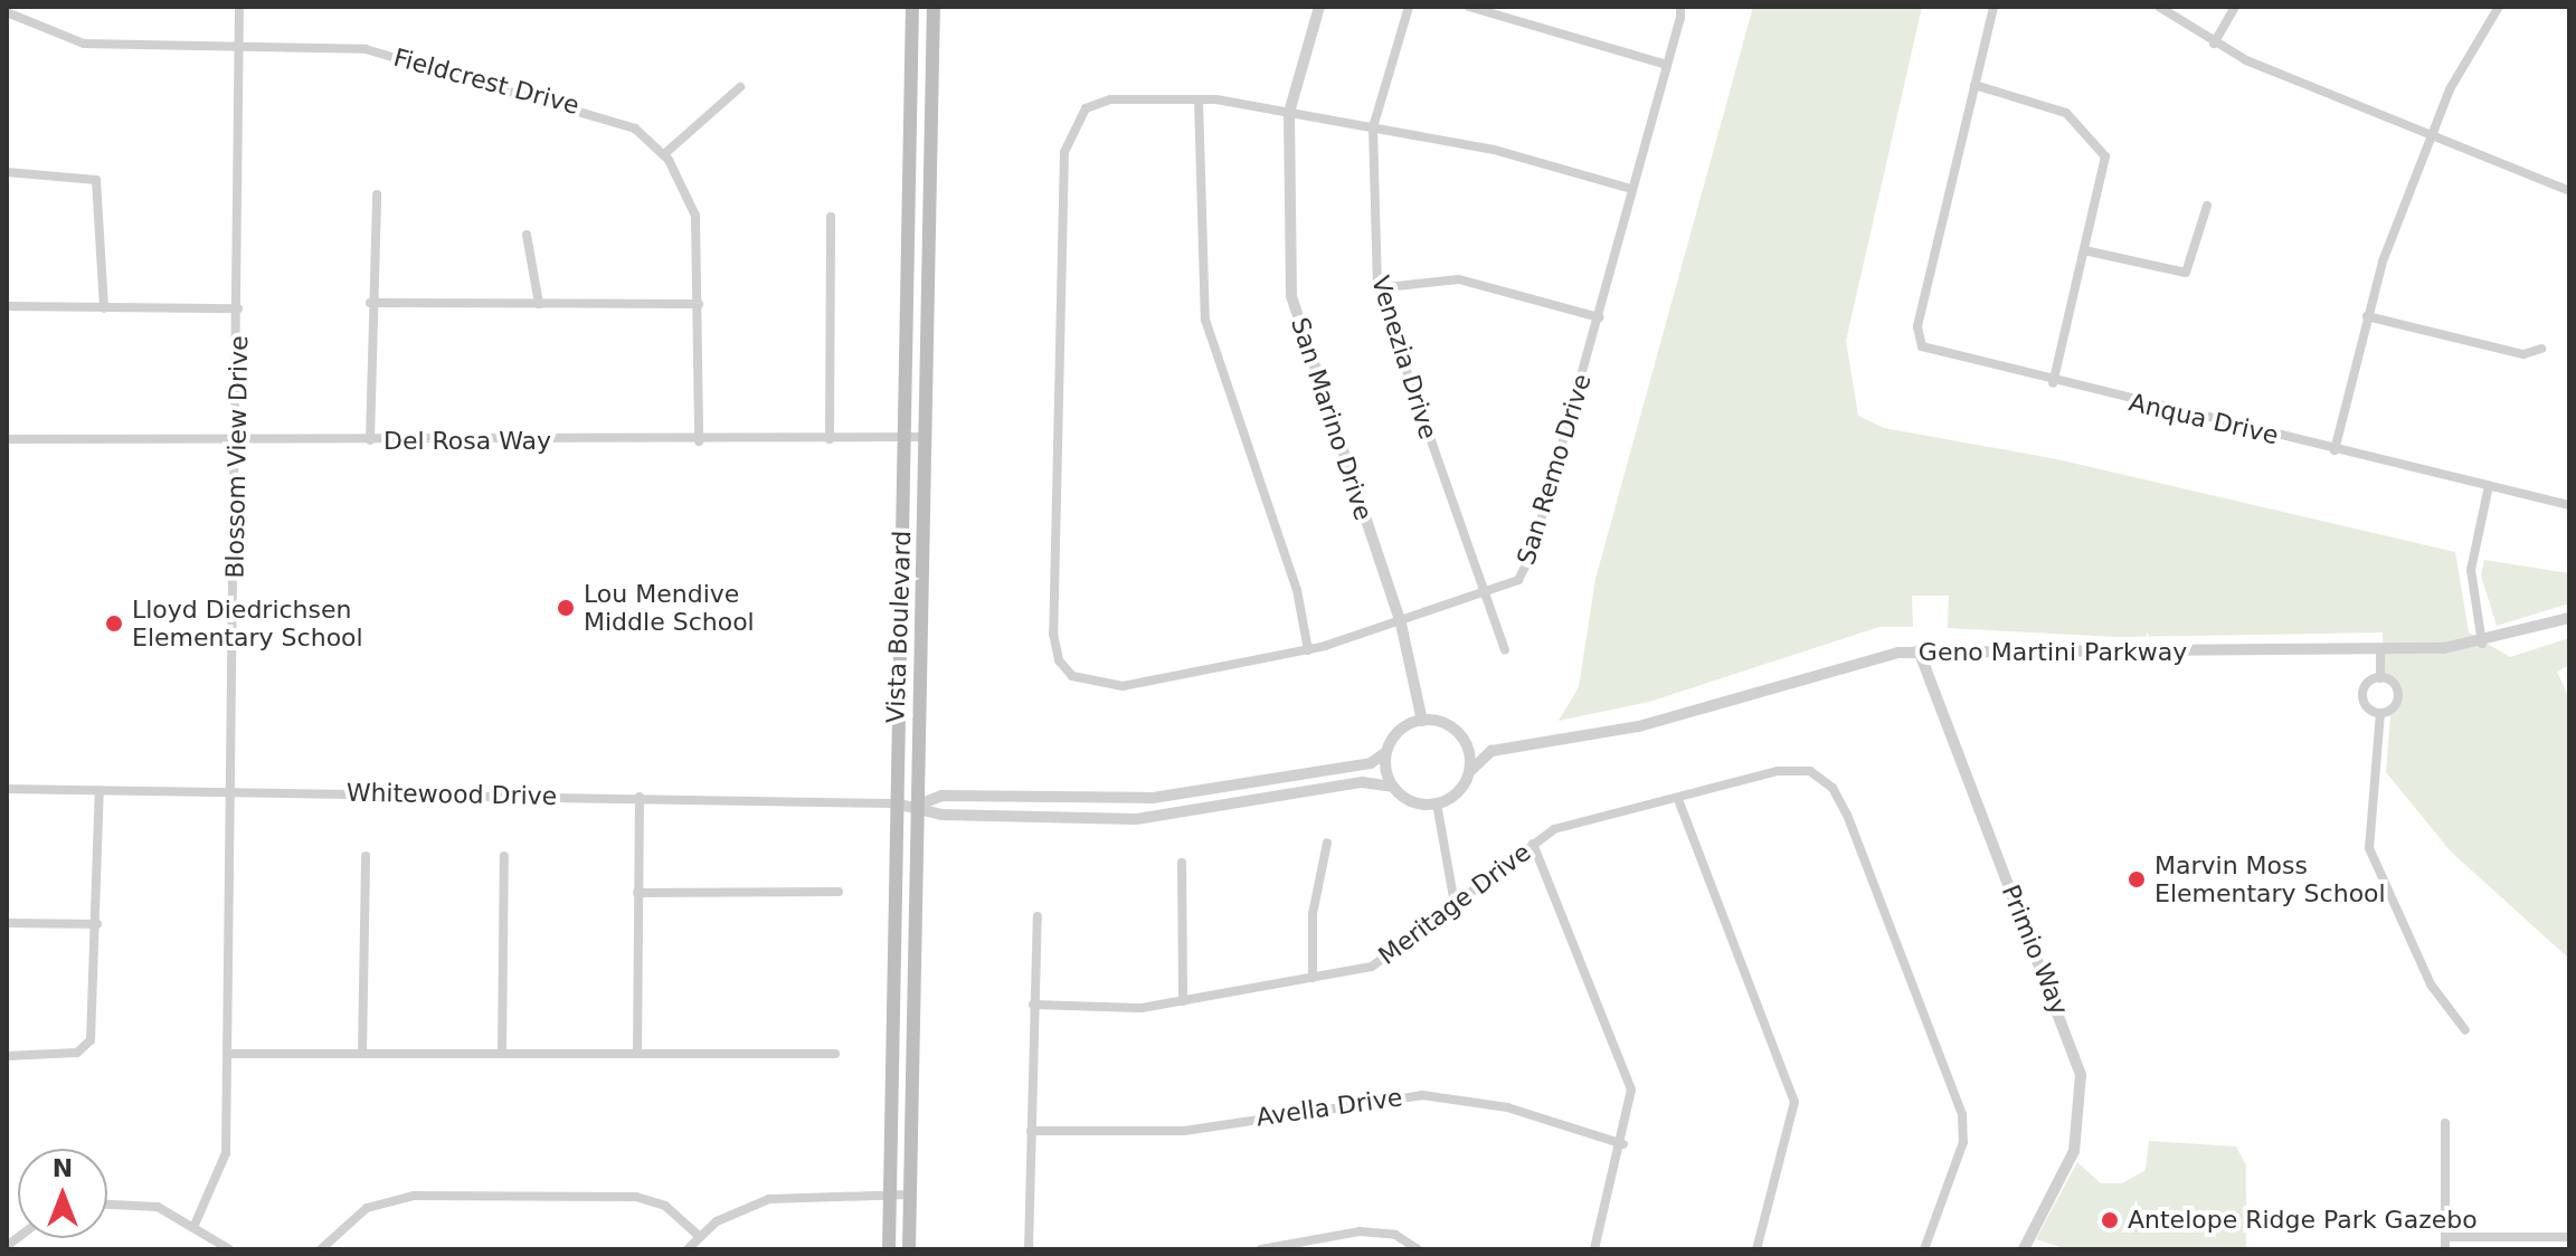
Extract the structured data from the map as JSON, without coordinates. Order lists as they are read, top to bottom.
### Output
{
  "streets": {
    "main road": ["Vista Boulevard"],
    "street": [
      "Fieldcrest Drive",
      "Venezia Drive",
      "San Marino Drive",
      "Anqua Drive",
      "Del Rosa Way",
      "Blossom View Drive",
      "San Remo Drive",
      "Geno Martini Parkway",
      "Whitewood Drive",
      "Meritage Drive",
      "Primio Way",
      "Avella Drive"
    ]
  },
  "crossings": [
    ["Fieldcrest Drive", "Del Rosa Way"],
    ["Fieldcrest Drive", "Blossom View Drive"],
    ["Venezia Drive", "San Remo Drive"],
    ["San Marino Drive", "San Remo Drive"],
    ["Del Rosa Way", "Blossom View Drive"],
    ["Del Rosa Way", "Vista Boulevard"],
    ["Blossom View Drive", "Whitewood Drive"],
    ["Vista Boulevard", "Whitewood Drive"],
    ["Geno Martini Parkway", "Primio Way"]
  ],
  "places": [
    "Lou Mendive Middle School",
    "Lloyd Diedrichsen Elementary School",
    "Marvin Moss Elementary School",
    "Antelope Ridge Park Gazebo"
  ],
  "north": "top"
}
